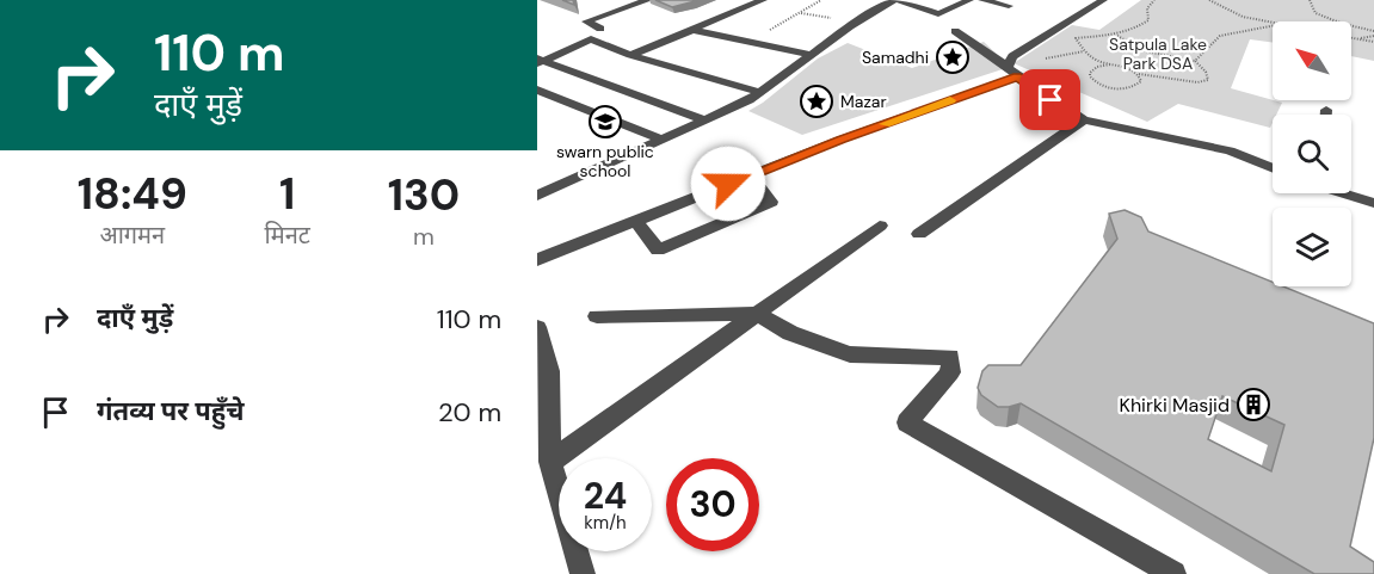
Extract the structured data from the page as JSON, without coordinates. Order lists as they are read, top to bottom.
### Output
{
  "parks": ["Satpula Lake Park DSA"],
  "places": {
    "place": ["Samadhi", "Mazar"],
    "school or university": ["swarn public school"],
    "building": ["Khirki Masjid"]
  },
  "north": "top left",
  "page": {
    "turn": ["110 m", "दाएँ मुड़ें"],
    "eta": [
      "18:49",
      "आगमन",
      "1",
      "मिनट",
      "130",
      "m"
    ],
    "list": [
      {
        "name": "दाएँ मुड़ें",
        "value": "110 m"
      },
      {
        "name": "गंतव्य पर पहुँचे",
        "value": "20 m"
      }
    ],
    "speed": "24 km/h",
    "limit": "30"
  }
}
